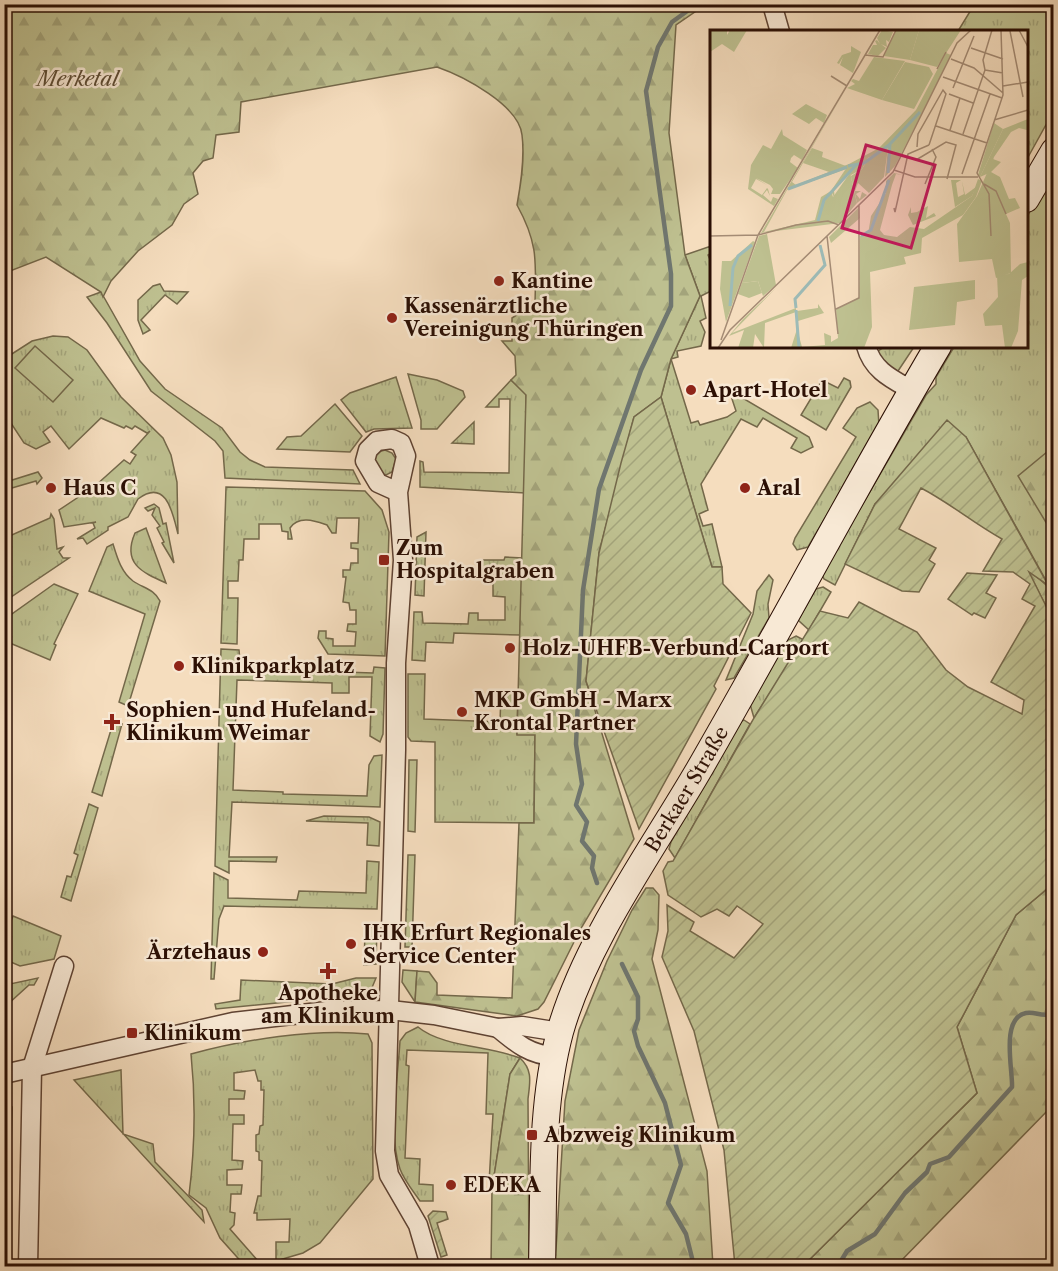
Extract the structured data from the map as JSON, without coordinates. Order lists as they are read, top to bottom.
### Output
{
  "streets": {
    "main road": ["Berkaer Straße"]
  },
  "parks": ["Merketal"],
  "places": {
    "other": [
      "Kantine",
      "Kassenärztliche Vereinigung Thüringen",
      "Apart-Hotel",
      "Haus C",
      "Aral",
      "Holz-UHFB-Verbund-Carport",
      "Klinikparkplatz",
      "MKP GmbH - Marx Krontal Partner",
      "IHK Erfurt Regionales Service Center",
      "Ärztehaus",
      "EDEKA"
    ],
    "transit": ["Zum Hospitalgraben", "Klinikum", "Abzweig Klinikum"],
    "health": ["Sophien- und Hufeland- Klinikum Weimar", "Apotheke am Klinikum"]
  }
}
